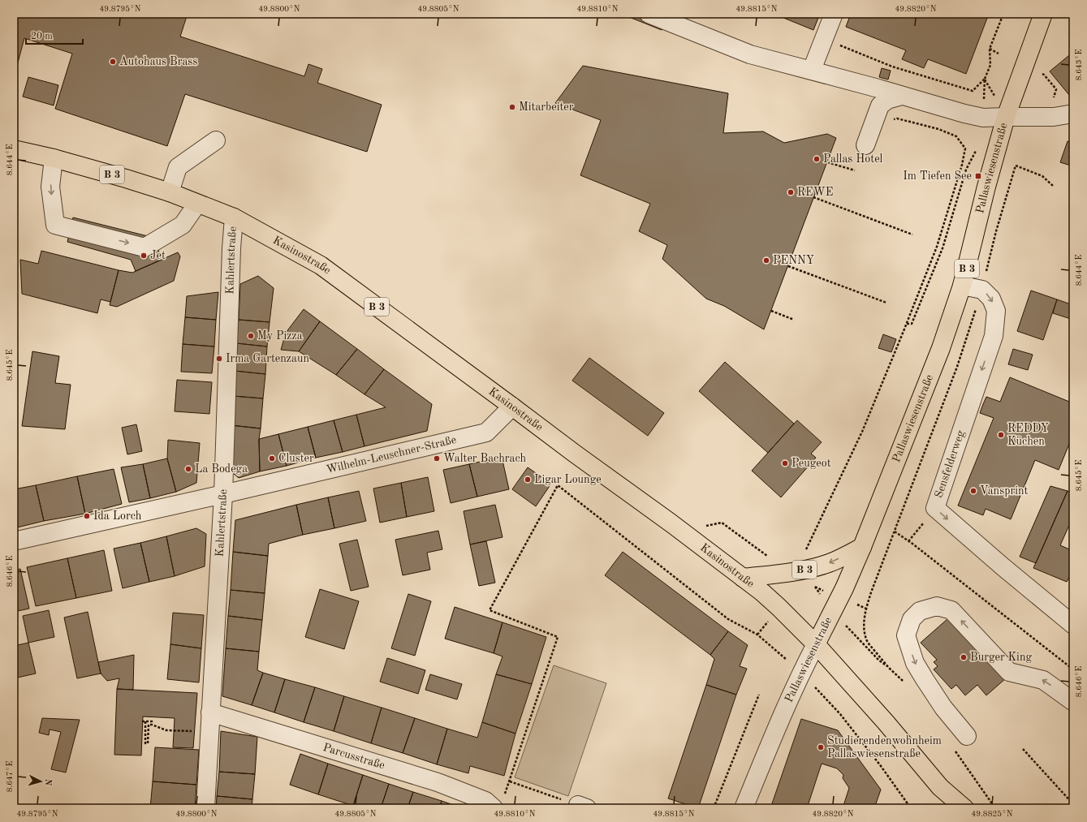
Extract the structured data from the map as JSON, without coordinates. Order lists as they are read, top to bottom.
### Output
{
  "streets": {
    "main road": ["Pallaswiesenstraße", "B 3", "Kasinostraße"],
    "street": [
      "Kahlertstraße",
      "Wilhelm-Leuschner-Straße",
      "Sensfelderweg",
      "Parcusstraße"
    ]
  },
  "crossings": [
    ["Pallaswiesenstraße", "B 3"],
    ["Pallaswiesenstraße", "Kasinostraße"],
    ["Pallaswiesenstraße", "Sensfelderweg"],
    ["B 3", "Kasinostraße"],
    ["Kasinostraße", "Kahlertstraße"],
    ["Kasinostraße", "Wilhelm-Leuschner-Straße"],
    ["Kahlertstraße", "Wilhelm-Leuschner-Straße"],
    ["Kahlertstraße", "Parcusstraße"]
  ],
  "one_way": ["Sensfelderweg"],
  "places": {
    "other": [
      "Autohaus Brass",
      "Mitarbeiter",
      "Pallas Hotel",
      "REWE",
      "Jet",
      "PENNY",
      "My Pizza",
      "Irma Gartenzaun",
      "REDDY Küchen",
      "Cluster",
      "Walter Bachrach",
      "Peugeot",
      "La Bodega",
      "Ligar Lounge",
      "Vansprint",
      "Ida Lorch",
      "Burger King",
      "Studierendenwohnheim Pallaswiesenstraße"
    ],
    "transit": ["Im Tiefen See"]
  },
  "scale_bar": "20 m",
  "north": "right",
  "coordinates": [
    "49.8795°N",
    "49.8800°N",
    "49.8805°N",
    "49.8810°N",
    "49.8815°N",
    "49.8820°N",
    "8.643°E",
    "8.644°E",
    "8.645°E",
    "8.646°E",
    "8.647°E",
    "49.8825°N"
  ]
}
